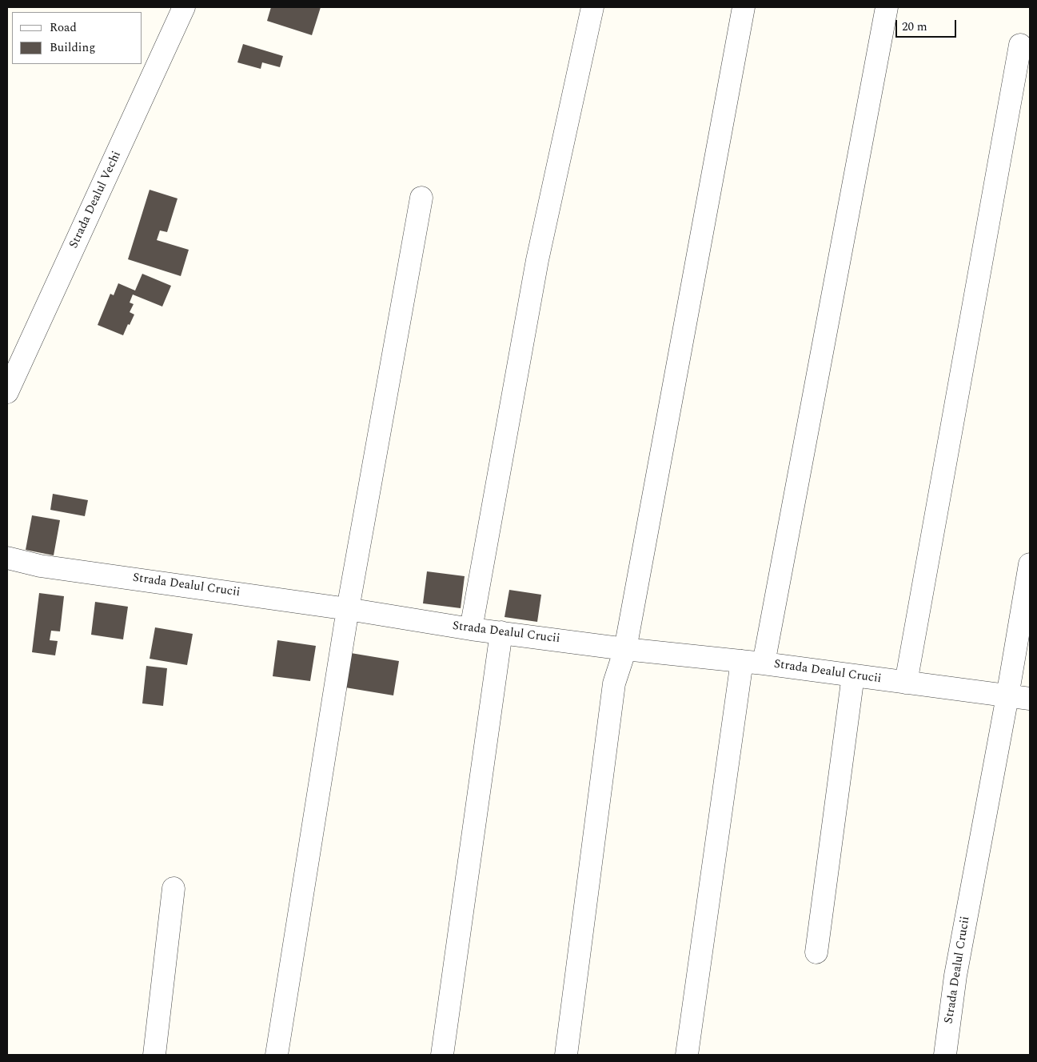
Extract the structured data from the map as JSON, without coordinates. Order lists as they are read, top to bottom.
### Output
{
  "streets": {
    "street": ["Strada Dealul Vechi", "Strada Dealul Crucii"]
  },
  "legend": ["Road", "Building"],
  "scale_bar": "20 m"
}
